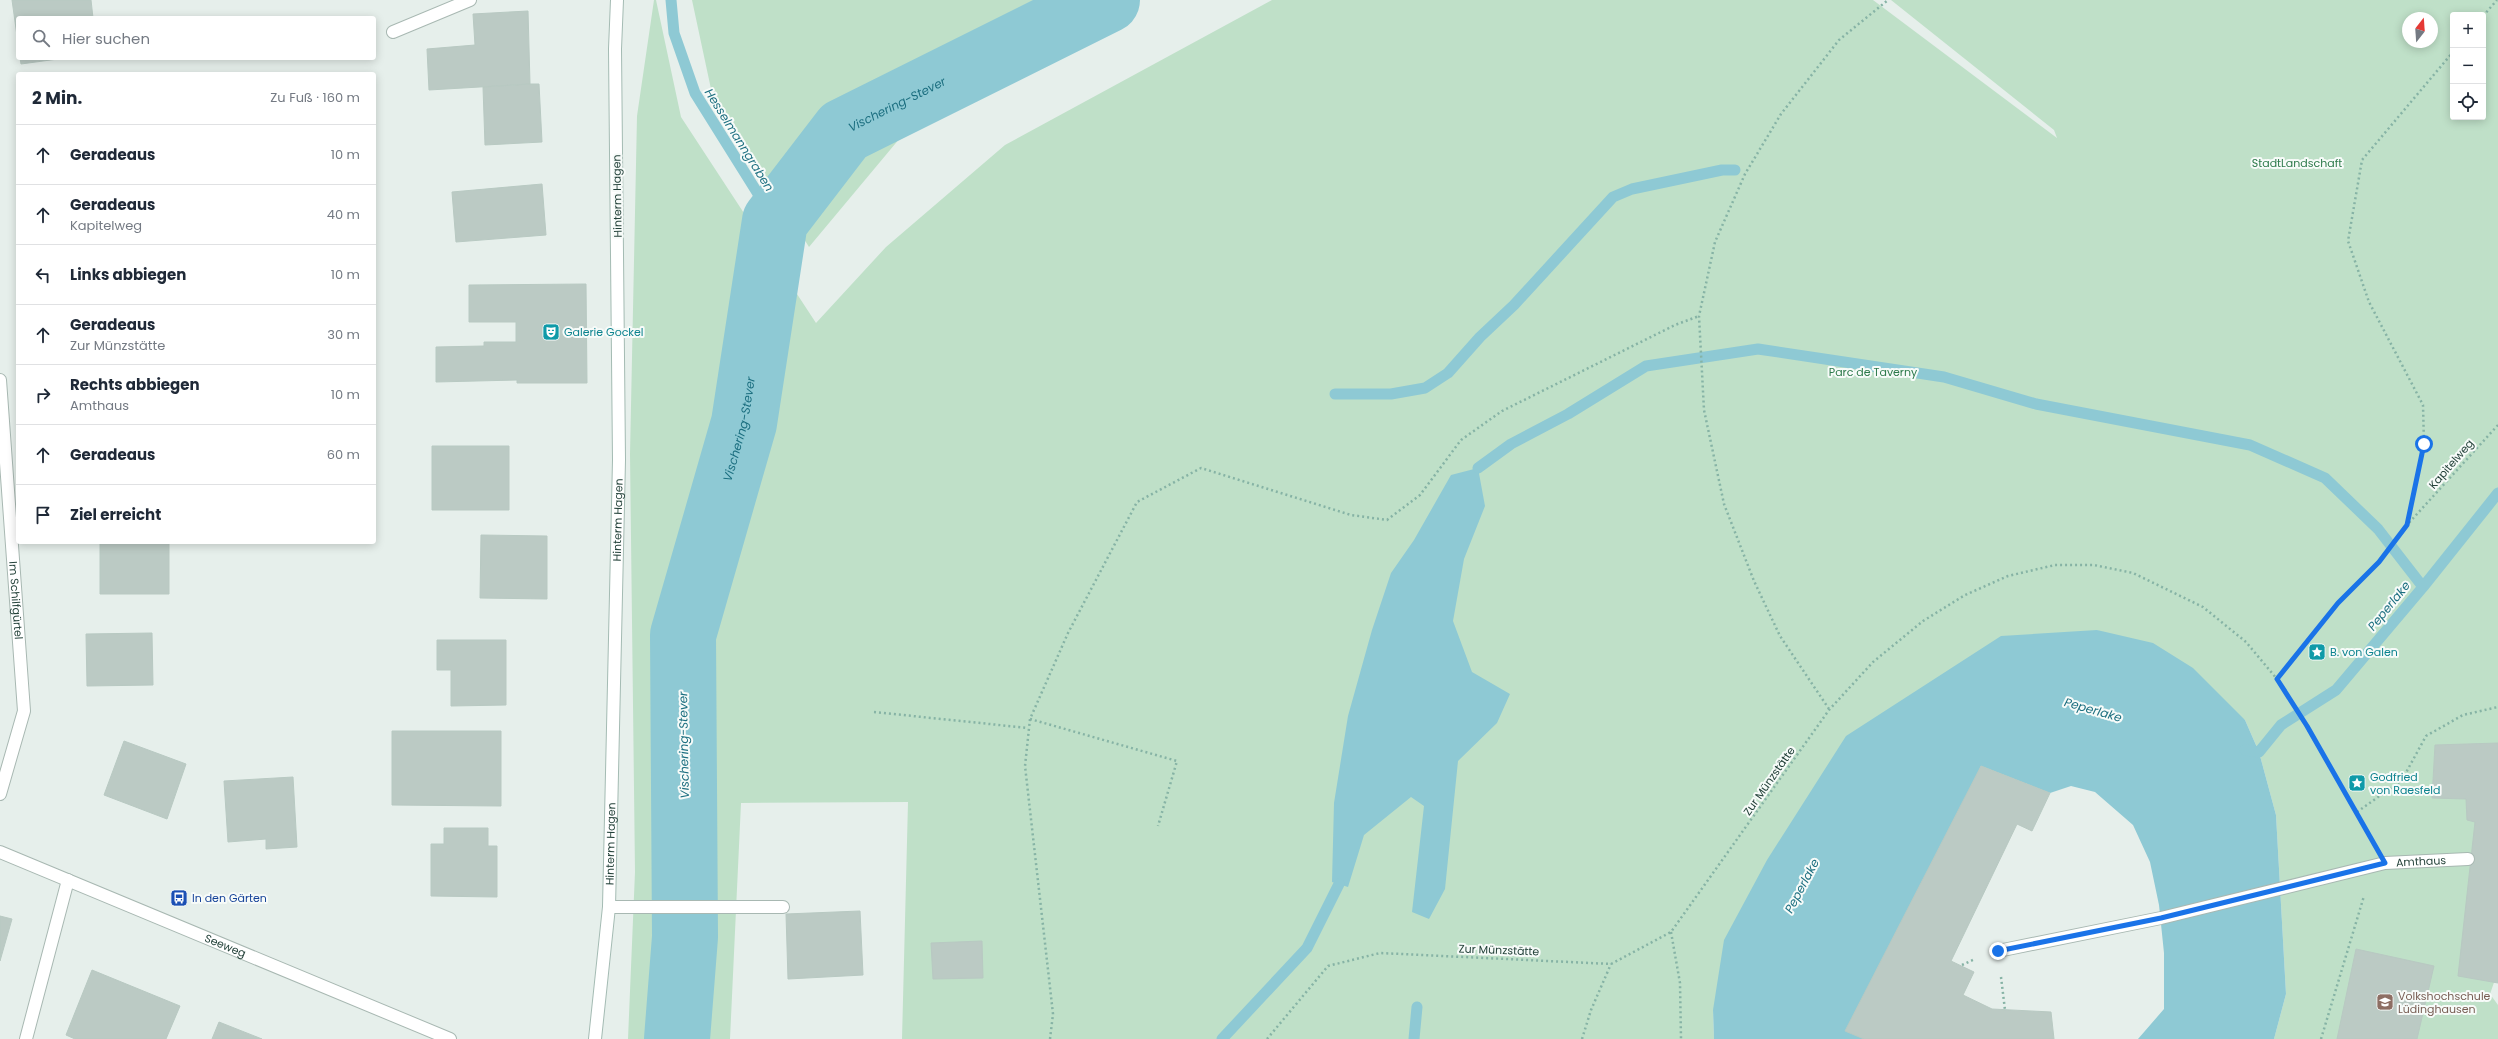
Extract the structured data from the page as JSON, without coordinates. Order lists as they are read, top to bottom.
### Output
{
  "streets": {
    "street": [
      "Hinterm Hagen",
      "Im Schilfgürtel",
      "Amthaus",
      "Seeweg"
    ],
    "path": ["Kapitelweg", "Zur Münzstätte"]
  },
  "crossings": [
    ["Kapitelweg", "Zur Münzstätte"]
  ],
  "water": ["Vischering-Stever", "Hesselmanngraben", "Peperlake"],
  "parks": ["StadtLandschaft", "Parc de Taverny"],
  "places": {
    "theatre": ["Galerie Gockel"],
    "place": ["B. von Galen", "Godfried von Raesfeld"],
    "bus stop": ["In den Gärten"],
    "school or university": ["Volkshochschule Lüdinghausen"]
  },
  "north": "top",
  "page": {
    "map_buttons": ["+", "−"],
    "search": "Hier suchen",
    "heading": ["2 Min.", "Zu Fuß · 160 m"],
    "list": [
      ["Geradeaus", "10 m"],
      ["Geradeaus", "Kapitelweg", "40 m"],
      ["Links abbiegen", "10 m"],
      ["Geradeaus", "Zur Münzstätte", "30 m"],
      ["Rechts abbiegen", "Amthaus", "10 m"],
      ["Geradeaus", "60 m"],
      "Ziel erreicht"
    ]
  }
}
